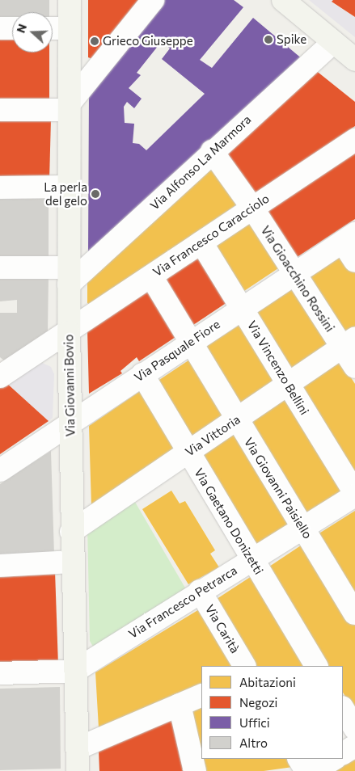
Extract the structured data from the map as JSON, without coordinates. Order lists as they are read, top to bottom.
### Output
{
  "streets": {
    "street": [
      "Via Alfonso La Marmora",
      "Via Francesco Caracciolo",
      "Via Gioacchino Rossini",
      "Via Pasquale Fiore",
      "Via Vincenzo Bellini",
      "Via Giovanni Bovio",
      "Via Vittoria",
      "Via Giovanni Paisiello",
      "Via Gaetano Donizetti",
      "Via Francesco Petrarca",
      "Via Carità"
    ]
  },
  "crossings": [
    ["Via Alfonso La Marmora", "Via Gioacchino Rossini"],
    ["Via Alfonso La Marmora", "Via Giovanni Bovio"],
    ["Via Francesco Caracciolo", "Via Gioacchino Rossini"],
    ["Via Francesco Caracciolo", "Via Vincenzo Bellini"],
    ["Via Francesco Caracciolo", "Via Giovanni Bovio"],
    ["Via Francesco Caracciolo", "Via Giovanni Paisiello"],
    ["Via Gioacchino Rossini", "Via Pasquale Fiore"],
    ["Via Gioacchino Rossini", "Via Vittoria"],
    ["Via Pasquale Fiore", "Via Vincenzo Bellini"],
    ["Via Pasquale Fiore", "Via Giovanni Bovio"],
    ["Via Pasquale Fiore", "Via Giovanni Paisiello"],
    ["Via Pasquale Fiore", "Via Gaetano Donizetti"],
    ["Via Vincenzo Bellini", "Via Vittoria"],
    ["Via Vincenzo Bellini", "Via Francesco Petrarca"],
    ["Via Giovanni Bovio", "Via Vittoria"],
    ["Via Giovanni Bovio", "Via Francesco Petrarca"],
    ["Via Vittoria", "Via Giovanni Paisiello"],
    ["Via Vittoria", "Via Gaetano Donizetti"],
    ["Via Giovanni Paisiello", "Via Francesco Petrarca"],
    ["Via Gaetano Donizetti", "Via Francesco Petrarca"],
    ["Via Francesco Petrarca", "Via Carità"]
  ],
  "places": ["Spike", "Grieco Giuseppe", "La perla del gelo"],
  "legend": [
    "Abitazioni",
    "Negozi",
    "Uffici",
    "Altro"
  ],
  "north": "left"
}
